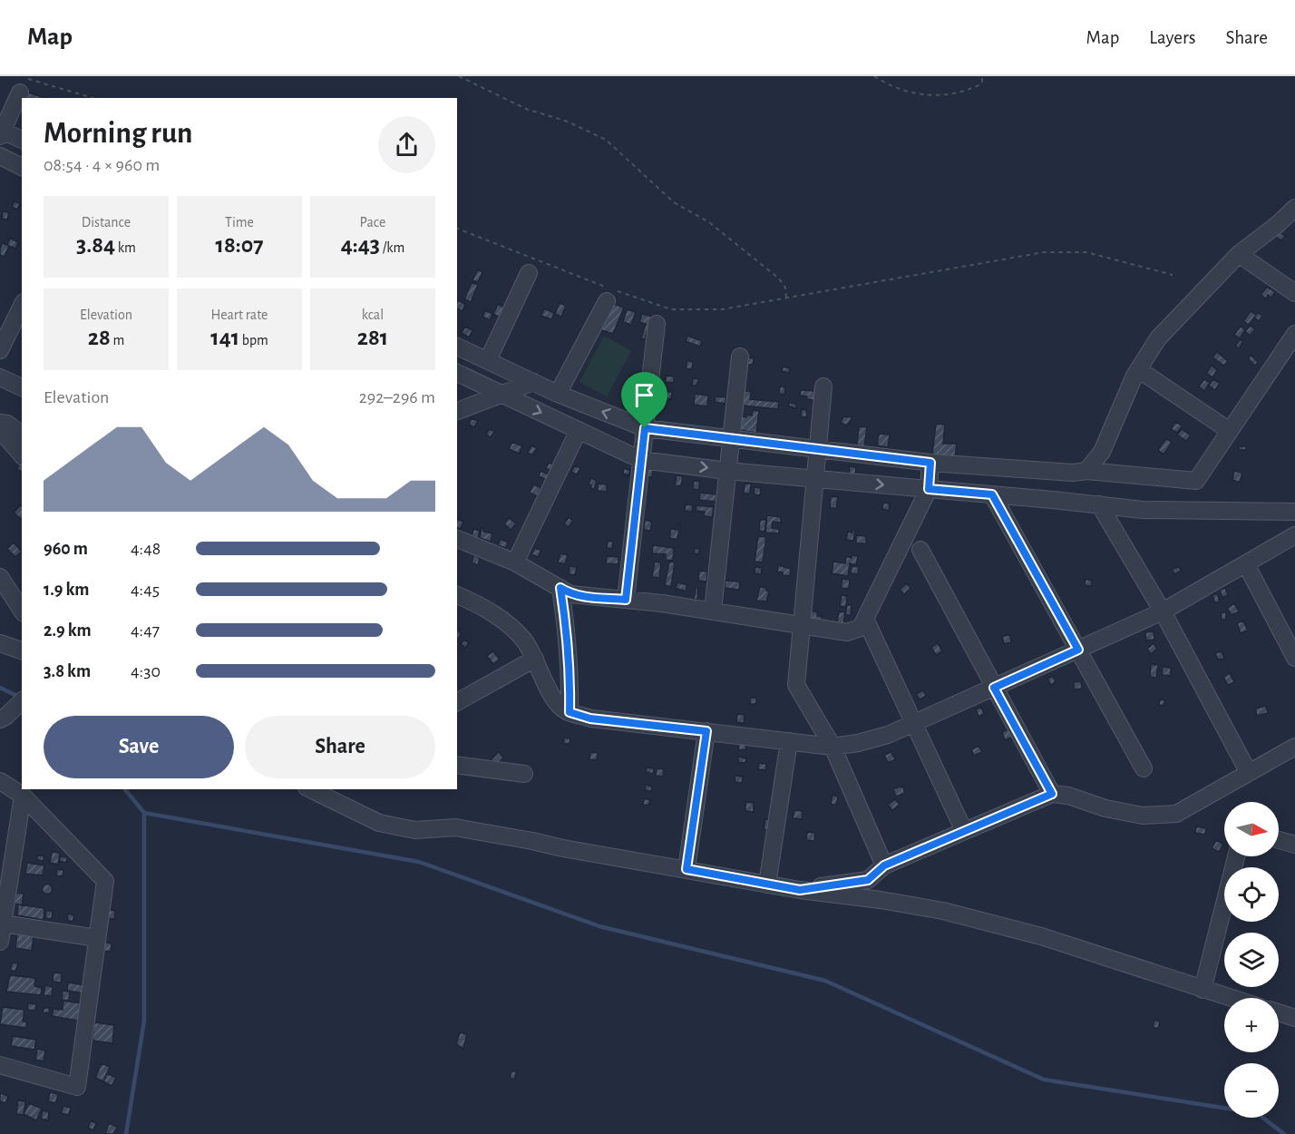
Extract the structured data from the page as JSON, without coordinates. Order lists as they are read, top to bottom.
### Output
{
  "north": "right",
  "page": {
    "header": "Map",
    "nav": ["Map", "Layers", "Share"],
    "heading": ["Morning run", "08:54 · 4 × 960 m"],
    "stats": [
      ["Distance", "3.84 km"],
      ["Time", "18:07"],
      ["Pace", "4:43 /km"],
      ["Elevation", "28 m"],
      ["Heart rate", "141 bpm"],
      ["kcal", "281"]
    ],
    "chart": ["Elevation", "292–296 m"],
    "list": [
      {
        "name": "960 m",
        "note": "4:48"
      },
      {
        "name": "1.9 km",
        "note": "4:45"
      },
      {
        "name": "2.9 km",
        "note": "4:47"
      },
      {
        "name": "3.8 km",
        "note": "4:30"
      }
    ],
    "buttons": ["Save", "Share"],
    "map_buttons": ["+", "−"]
  }
}
